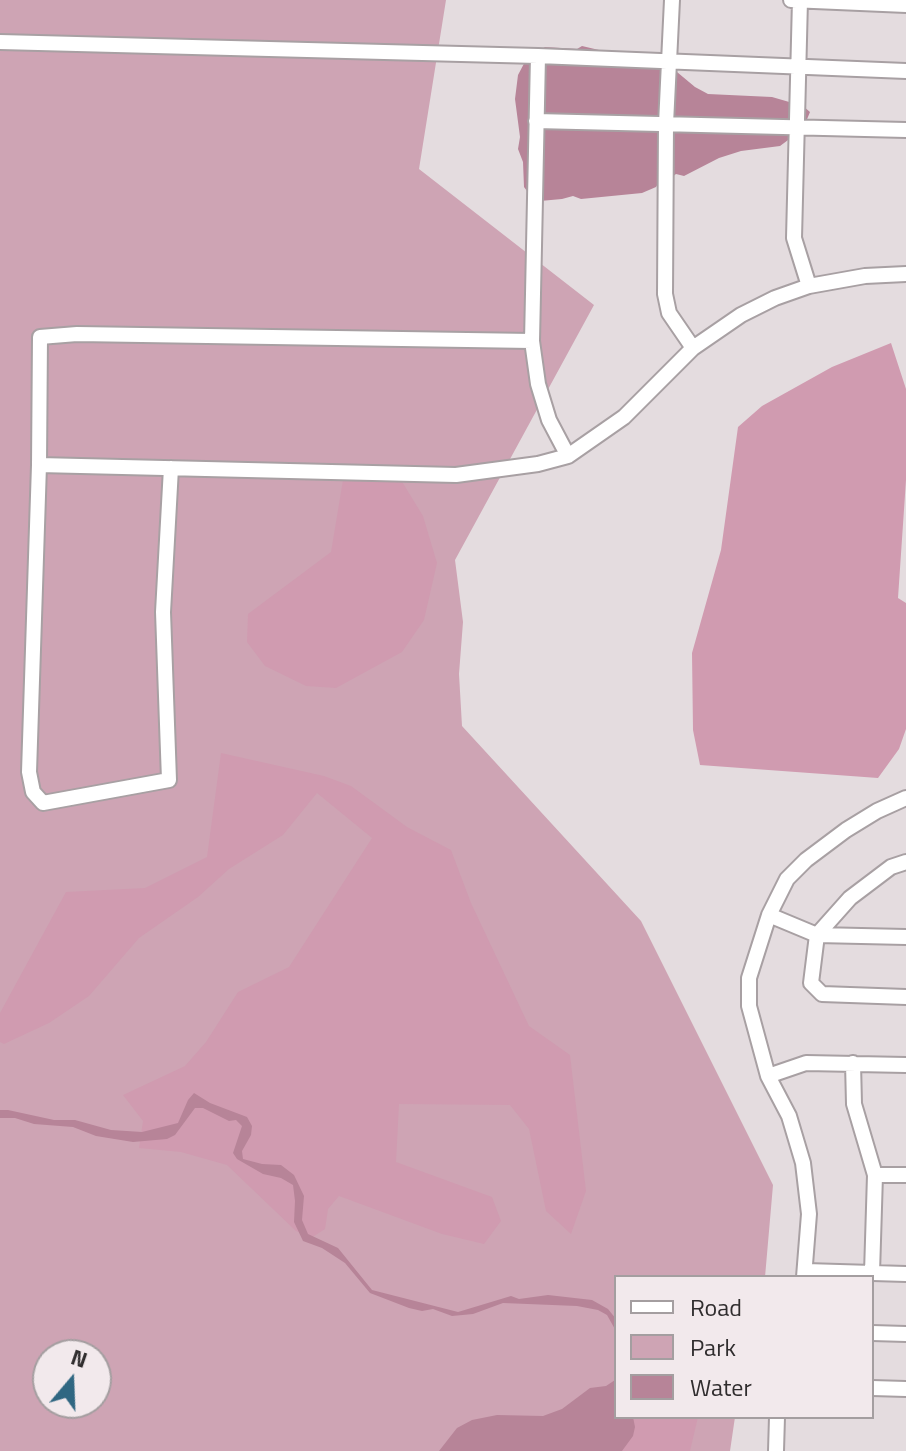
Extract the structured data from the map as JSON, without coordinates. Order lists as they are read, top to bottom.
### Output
{
  "legend": ["Road", "Park", "Water"],
  "north": "top"
}
